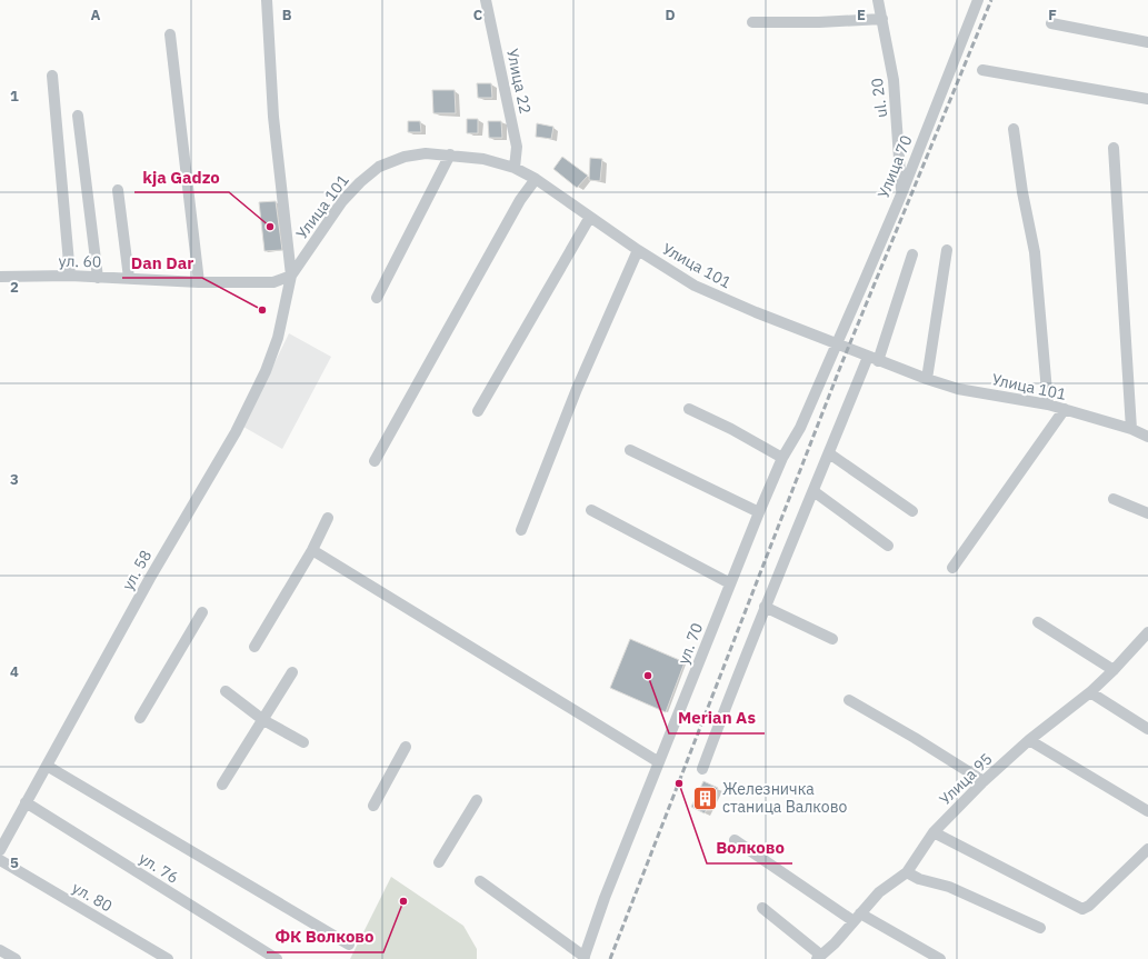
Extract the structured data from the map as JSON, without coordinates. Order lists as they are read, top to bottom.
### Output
{
  "streets": {
    "street": [
      "Улица 22",
      "ul. 20",
      "Улица 70",
      "Улица 101",
      "ул. 60",
      "ул. 58",
      "ул. 70",
      "Улица 95",
      "ул. 76",
      "ул. 80"
    ]
  },
  "crossings": [
    ["Улица 22", "Улица 101"],
    ["ul. 20", "Улица 70"],
    ["Улица 70", "Улица 101"],
    ["Улица 70", "ул. 70"],
    ["Улица 101", "ул. 60"],
    ["Улица 101", "ул. 58"],
    ["Улица 101", "ул. 70"],
    ["ул. 60", "ул. 58"],
    ["ул. 58", "ул. 76"]
  ],
  "places": {
    "other": [
      "kja Gadzo",
      "Dan Dar",
      "Merian As",
      "Волково",
      "ФК Волково"
    ],
    "building": ["Железничка станица Валково"]
  },
  "grid": {
    "columns": [
      "A",
      "B",
      "C",
      "D",
      "E",
      "F"
    ],
    "rows": [
      "1",
      "2",
      "3",
      "4",
      "5"
    ]
  }
}
